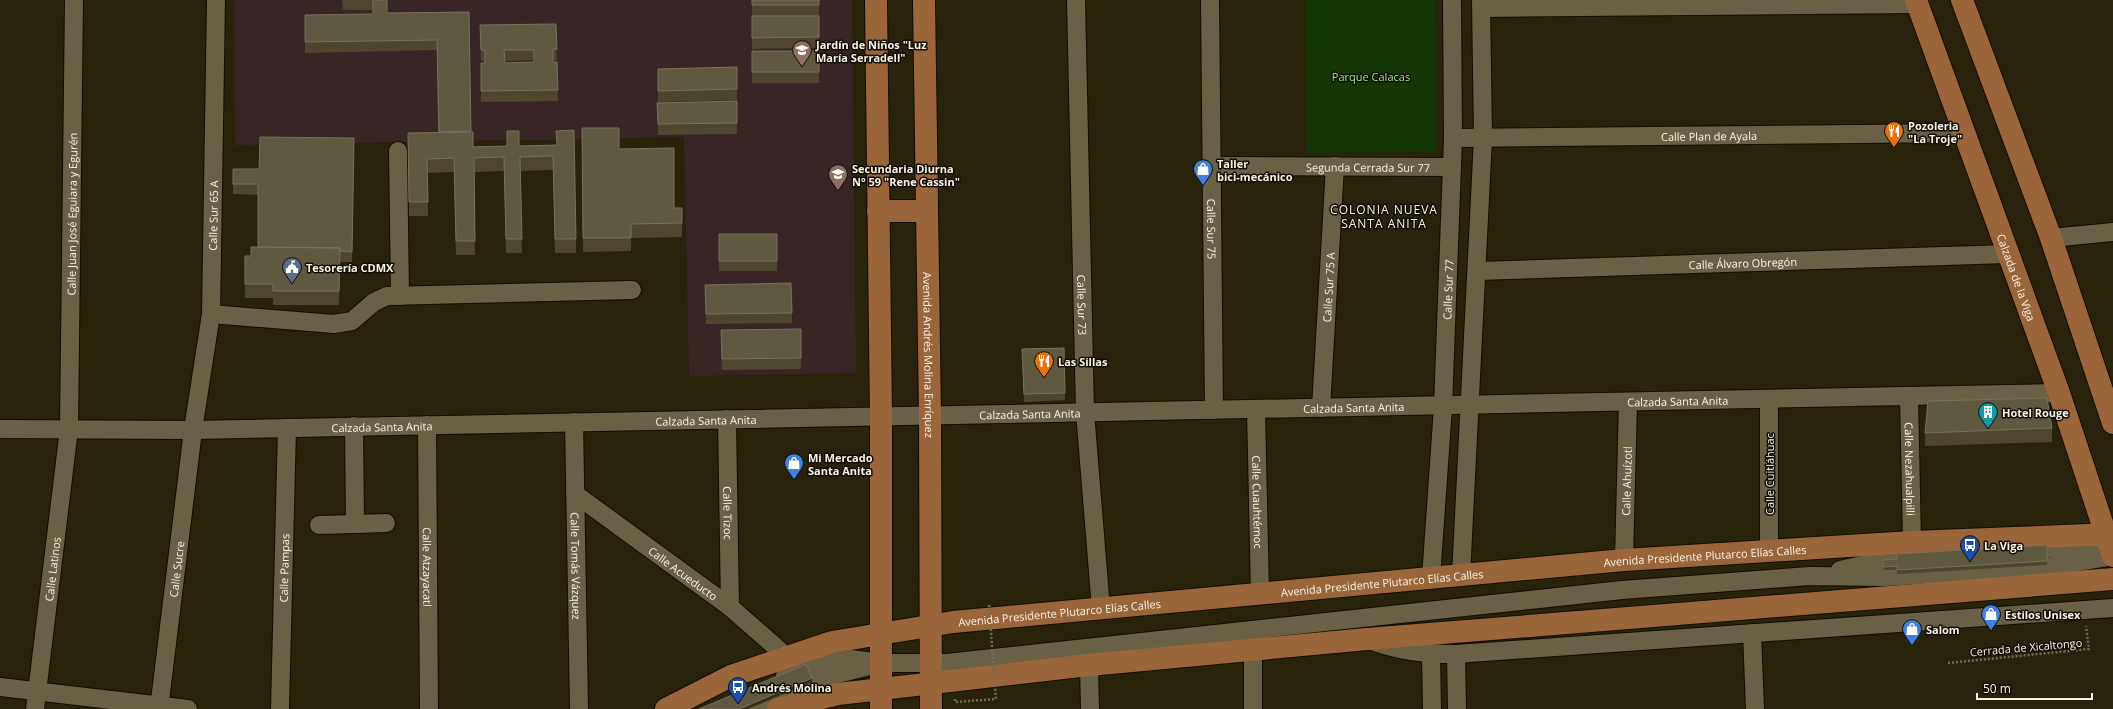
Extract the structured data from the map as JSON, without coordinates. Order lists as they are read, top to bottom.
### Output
{
  "streets": {
    "main road": ["Calzada de la Viga", "Avenida Andrés Molina Enríquez", "Avenida Presidente Plutarco Elías Calles"],
    "street": [
      "Calle Plan de Ayala",
      "Segunda Cerrada Sur 77",
      "Calle Juan José Eguiara y Egurén",
      "Calle Sur 65 A",
      "Calle Sur 75",
      "Calle Álvaro Obregón",
      "Calle Sur 75 A",
      "Calle Sur 77",
      "Calle Sur 73",
      "Calzada Santa Anita",
      "Calle Nezahualpilli",
      "Calle Cuitláhuac",
      "Calle Ahuízotl",
      "Calle Cuauhtémoc",
      "Calle Tizoc",
      "Calle Tomás Vázquez",
      "Calle Atzayacatl",
      "Calle Pampas",
      "Calle Latinos",
      "Calle Sucre",
      "Calle Acueducto"
    ],
    "path": ["Cerrada de Xicaltongo"]
  },
  "crossings": [
    ["Calle Plan de Ayala", "Calzada de la Viga"],
    ["Calle Plan de Ayala", "Calle Sur 77"],
    ["Segunda Cerrada Sur 77", "Calle Sur 75"],
    ["Segunda Cerrada Sur 77", "Calle Sur 75 A"],
    ["Segunda Cerrada Sur 77", "Calle Sur 77"],
    ["Calle Juan José Eguiara y Egurén", "Calzada Santa Anita"],
    ["Calle Juan José Eguiara y Egurén", "Calle Latinos"],
    ["Calle Sur 65 A", "Calzada Santa Anita"],
    ["Calle Sur 65 A", "Calle Sucre"],
    ["Calle Sur 75", "Calzada Santa Anita"],
    ["Calle Álvaro Obregón", "Calzada de la Viga"],
    ["Calzada de la Viga", "Calzada Santa Anita"],
    ["Calzada de la Viga", "Avenida Presidente Plutarco Elías Calles"],
    ["Calle Sur 75 A", "Calzada Santa Anita"],
    ["Calle Sur 77", "Calzada Santa Anita"],
    ["Calle Sur 77", "Avenida Presidente Plutarco Elías Calles"],
    ["Calle Sur 73", "Calzada Santa Anita"],
    ["Calle Sur 73", "Avenida Presidente Plutarco Elías Calles"],
    ["Avenida Andrés Molina Enríquez", "Calzada Santa Anita"],
    ["Avenida Andrés Molina Enríquez", "Avenida Presidente Plutarco Elías Calles"],
    ["Calzada Santa Anita", "Calle Nezahualpilli"],
    ["Calzada Santa Anita", "Calle Cuitláhuac"],
    ["Calzada Santa Anita", "Calle Ahuízotl"],
    ["Calzada Santa Anita", "Calle Cuauhtémoc"],
    ["Calzada Santa Anita", "Calle Tizoc"],
    ["Calzada Santa Anita", "Calle Tomás Vázquez"],
    ["Calzada Santa Anita", "Calle Atzayacatl"],
    ["Calzada Santa Anita", "Calle Pampas"],
    ["Calzada Santa Anita", "Calle Latinos"],
    ["Calzada Santa Anita", "Calle Sucre"],
    ["Calle Nezahualpilli", "Avenida Presidente Plutarco Elías Calles"],
    ["Calle Cuitláhuac", "Avenida Presidente Plutarco Elías Calles"],
    ["Calle Ahuízotl", "Avenida Presidente Plutarco Elías Calles"],
    ["Calle Cuauhtémoc", "Avenida Presidente Plutarco Elías Calles"],
    ["Calle Tizoc", "Calle Acueducto"],
    ["Avenida Presidente Plutarco Elías Calles", "Calle Acueducto"],
    ["Calle Tomás Vázquez", "Calle Acueducto"]
  ],
  "districts": ["COLONIA NUEVA SANTA ANITA"],
  "parks": ["Parque Calacas"],
  "places": {
    "school or university": ["Jardín de Niños \"Luz María Serradell\"", "Secundaria Diurna N° 59 \"Rene Cassin\""],
    "restaurant": ["Pozoleria \"La Troje\"", "Las Sillas"],
    "shop": [
      "Taller bici-mecánico",
      "Mi Mercado Santa Anita",
      "Estilos Unisex",
      "Salom"
    ],
    "public building": ["Tesorería CDMX"],
    "building": ["Hotel Rouge"],
    "bus stop": ["La Viga", "Andrés Molina"]
  },
  "scale_bar": "50 m"
}
